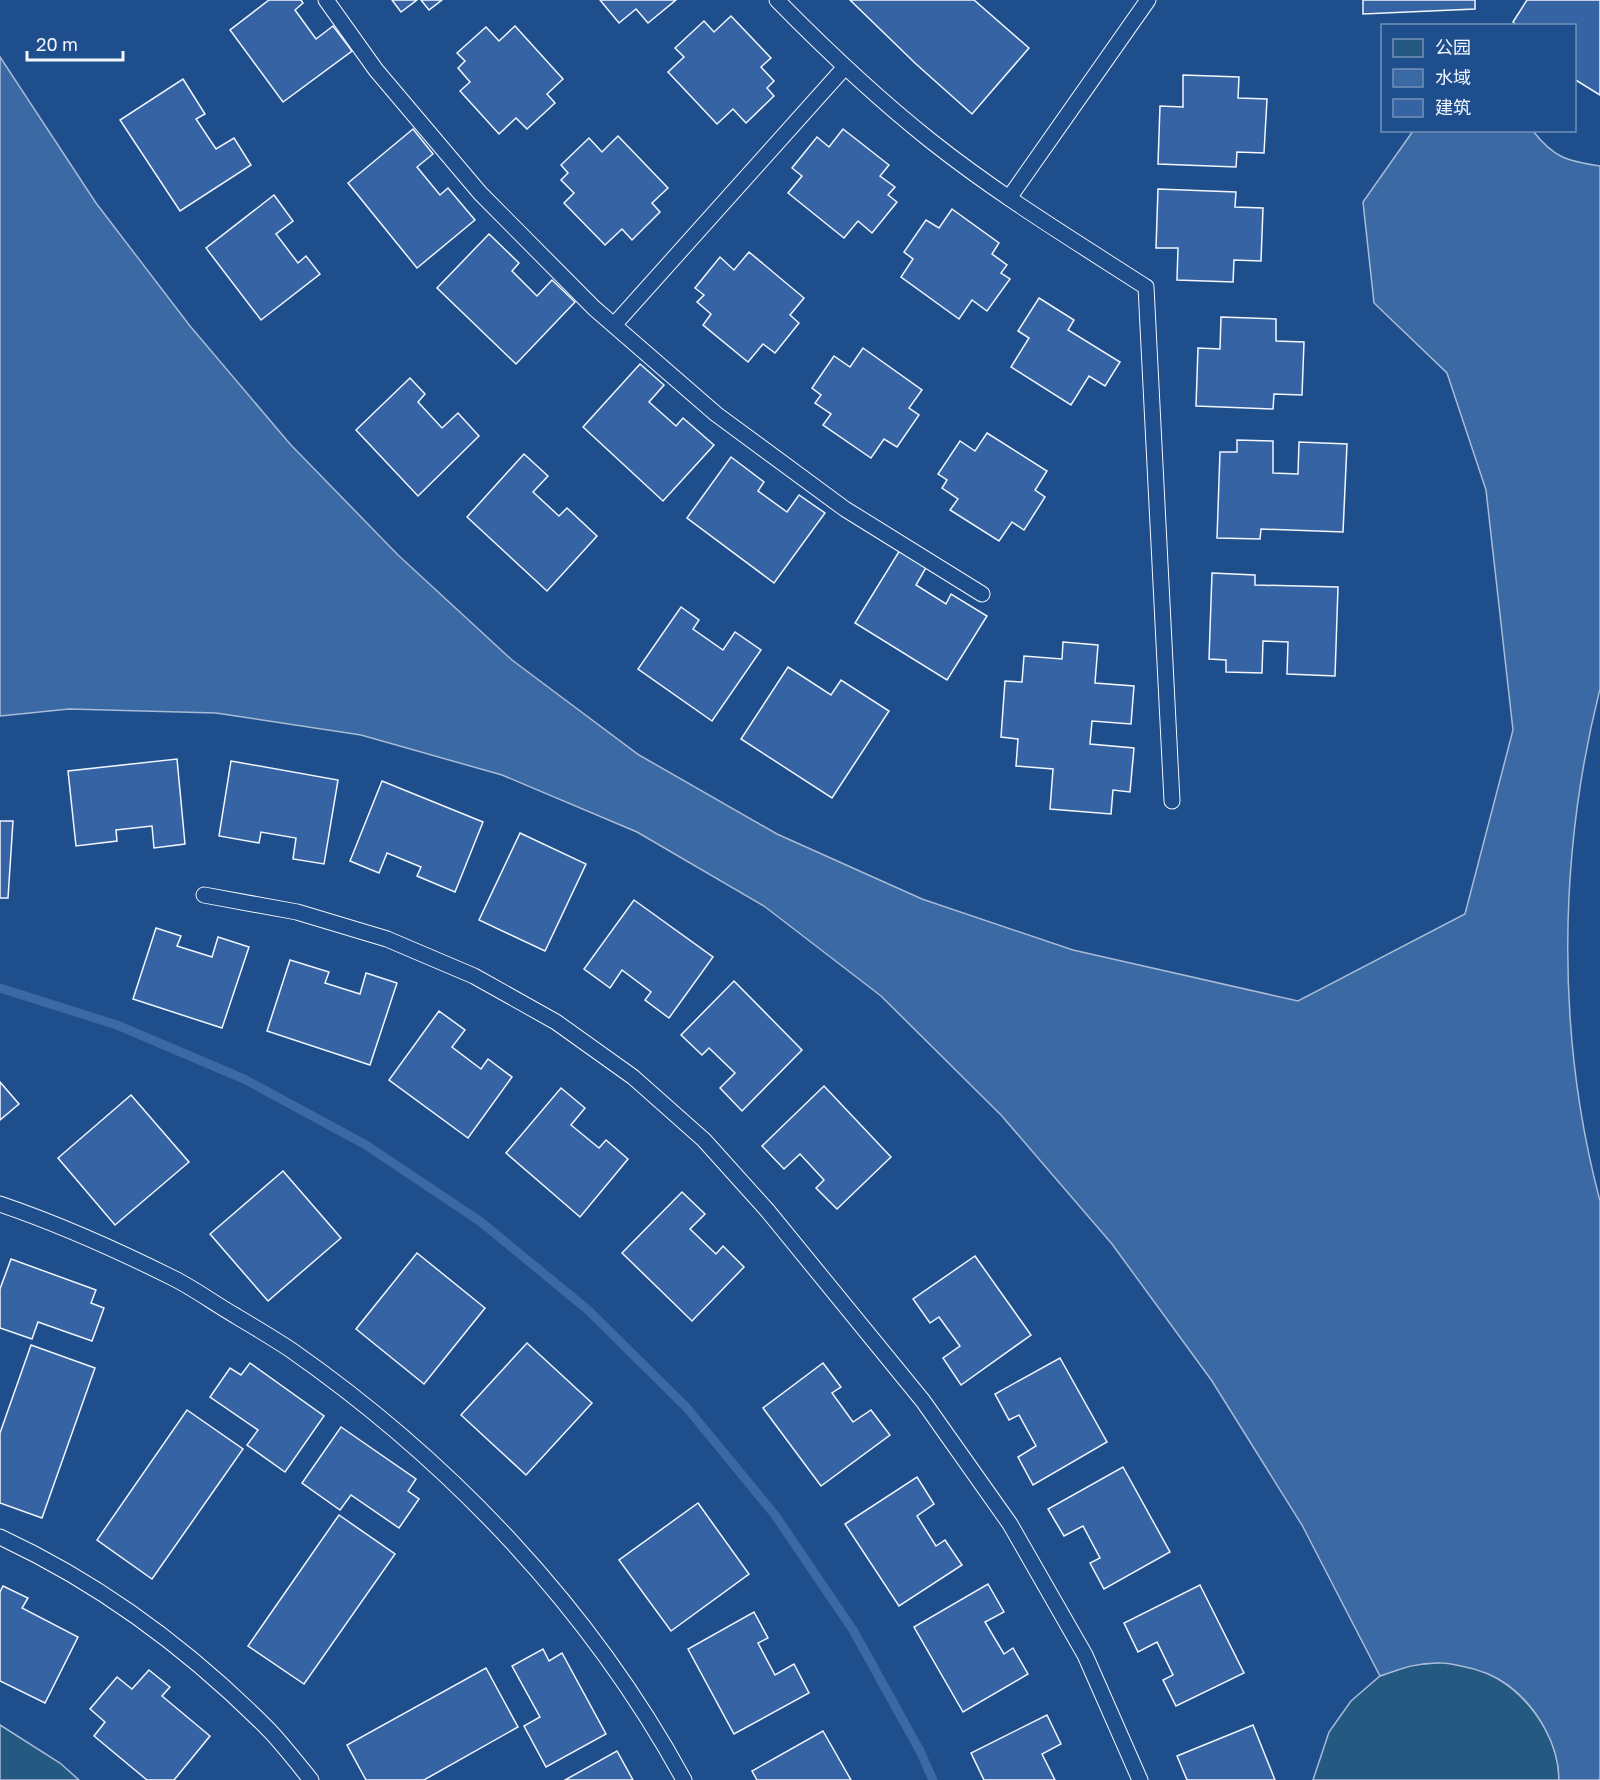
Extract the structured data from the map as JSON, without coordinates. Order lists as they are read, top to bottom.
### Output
{
  "legend": ["公园", "水域", "建筑"],
  "scale_bar": "20 m"
}
